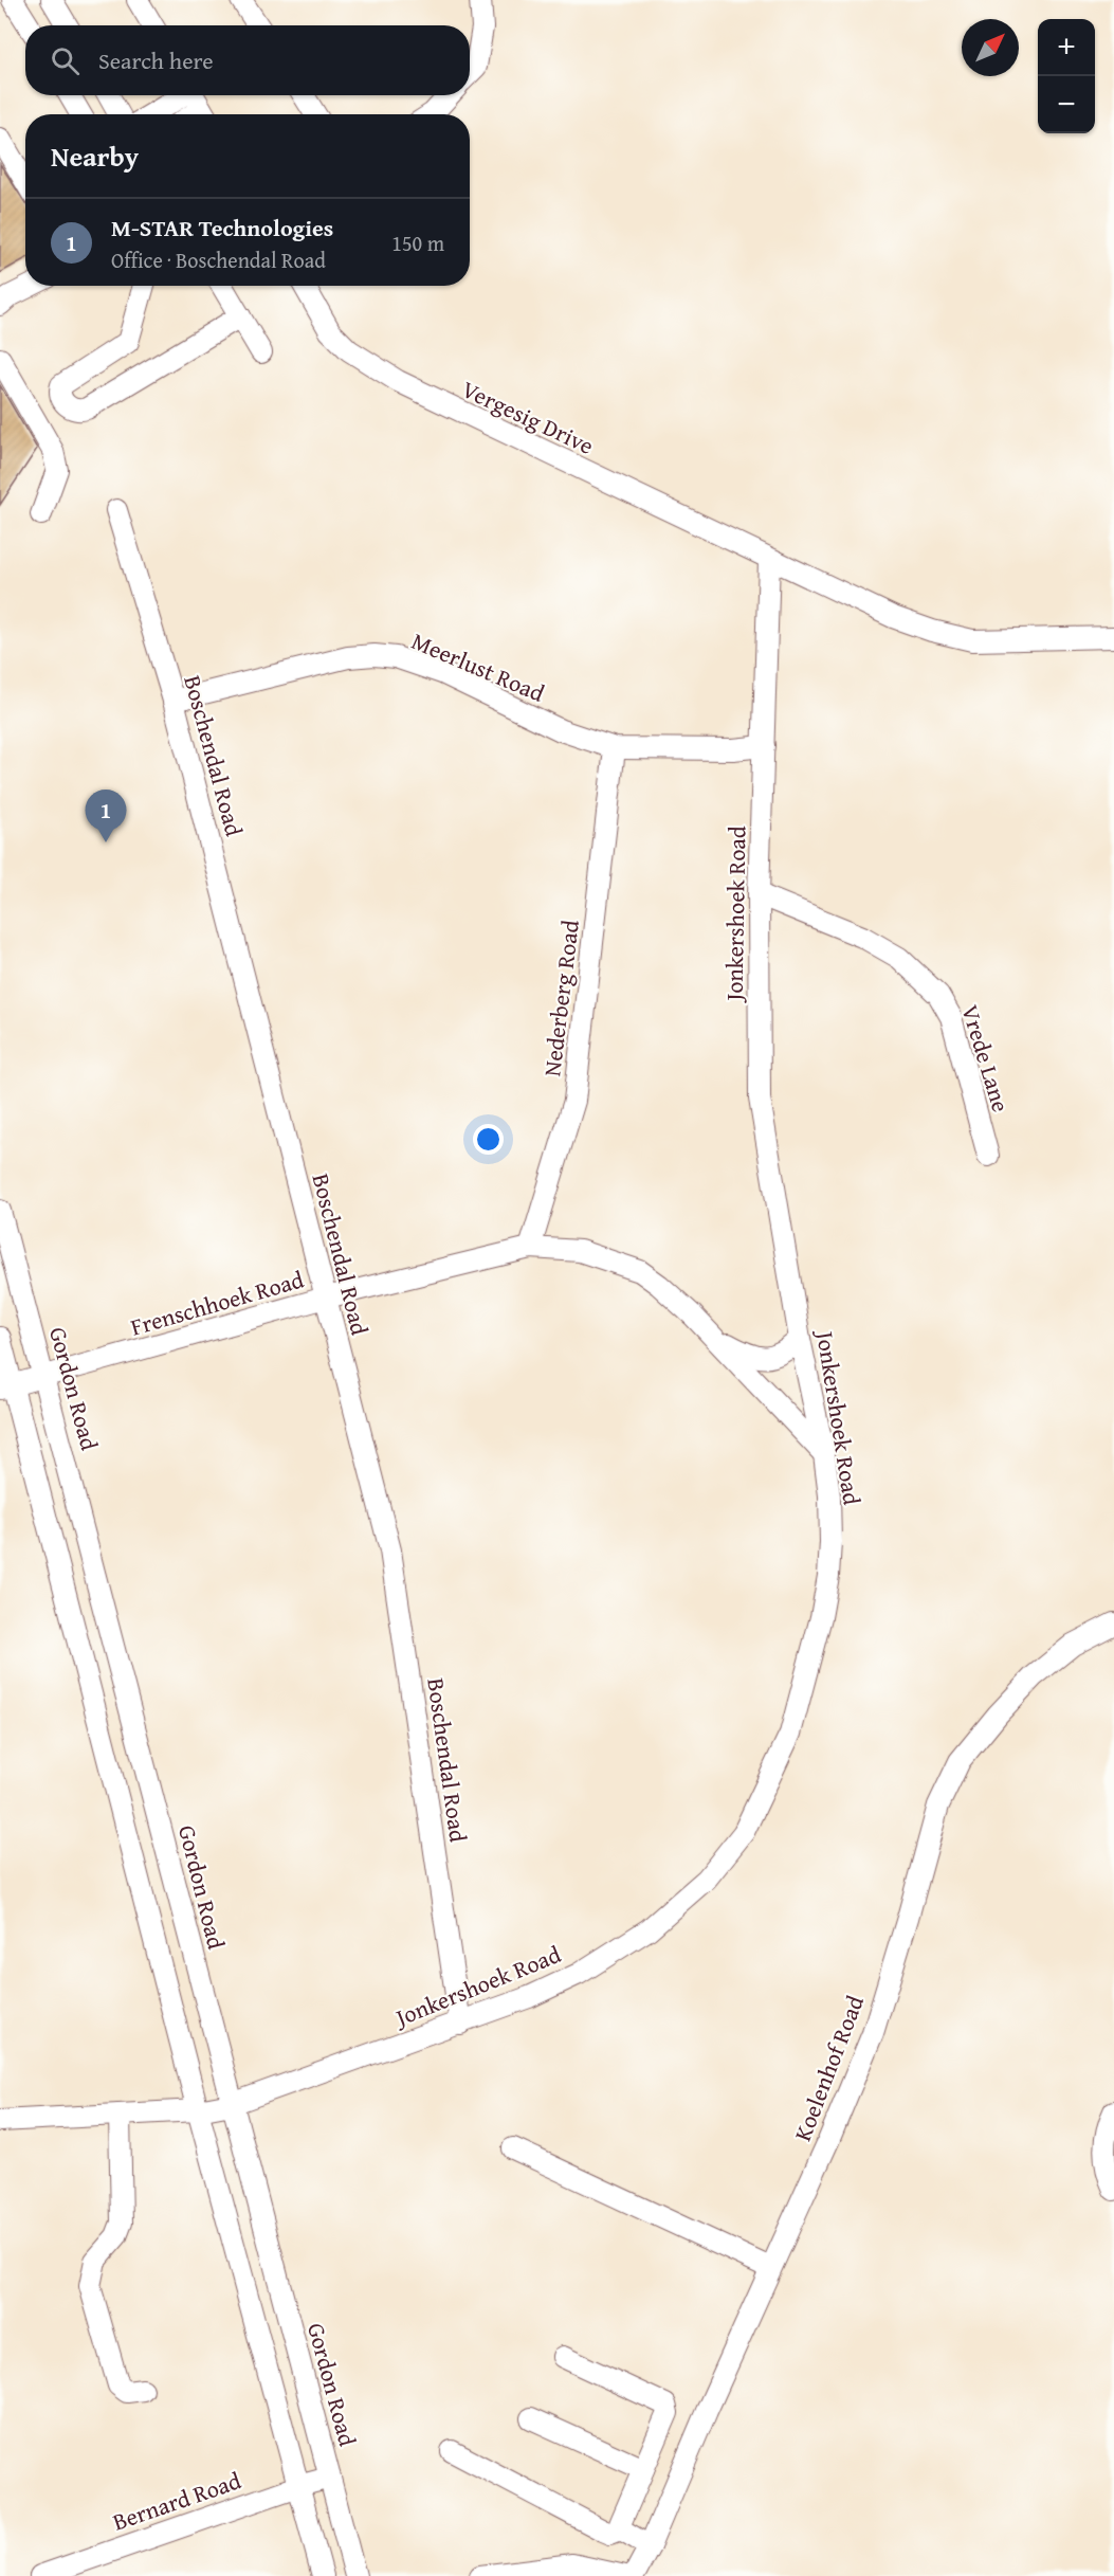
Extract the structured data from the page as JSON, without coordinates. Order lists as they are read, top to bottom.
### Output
{
  "streets": {
    "street": [
      "Vergesig Drive",
      "Meerlust Road",
      "Boschendal Road",
      "Jonkershoek Road",
      "Nederberg Road",
      "Vrede Lane",
      "Frenschhoek Road",
      "Gordon Road",
      "Koelenhof Road",
      "Bernard Road"
    ]
  },
  "crossings": [
    ["Vergesig Drive", "Jonkershoek Road"],
    ["Meerlust Road", "Boschendal Road"],
    ["Meerlust Road", "Jonkershoek Road"],
    ["Meerlust Road", "Nederberg Road"],
    ["Boschendal Road", "Jonkershoek Road"],
    ["Boschendal Road", "Frenschhoek Road"],
    ["Jonkershoek Road", "Vrede Lane"],
    ["Jonkershoek Road", "Frenschhoek Road"],
    ["Jonkershoek Road", "Gordon Road"],
    ["Nederberg Road", "Frenschhoek Road"],
    ["Frenschhoek Road", "Gordon Road"],
    ["Gordon Road", "Bernard Road"]
  ],
  "north": "top right",
  "page": {
    "map_buttons": ["+", "−"],
    "search": "Search here",
    "heading": "Nearby",
    "list": [
      {
        "mark": "1",
        "name": "M-STAR Technologies",
        "note": "Office · Boschendal Road",
        "value": "150 m"
      }
    ],
    "pins": "1"
  }
}
